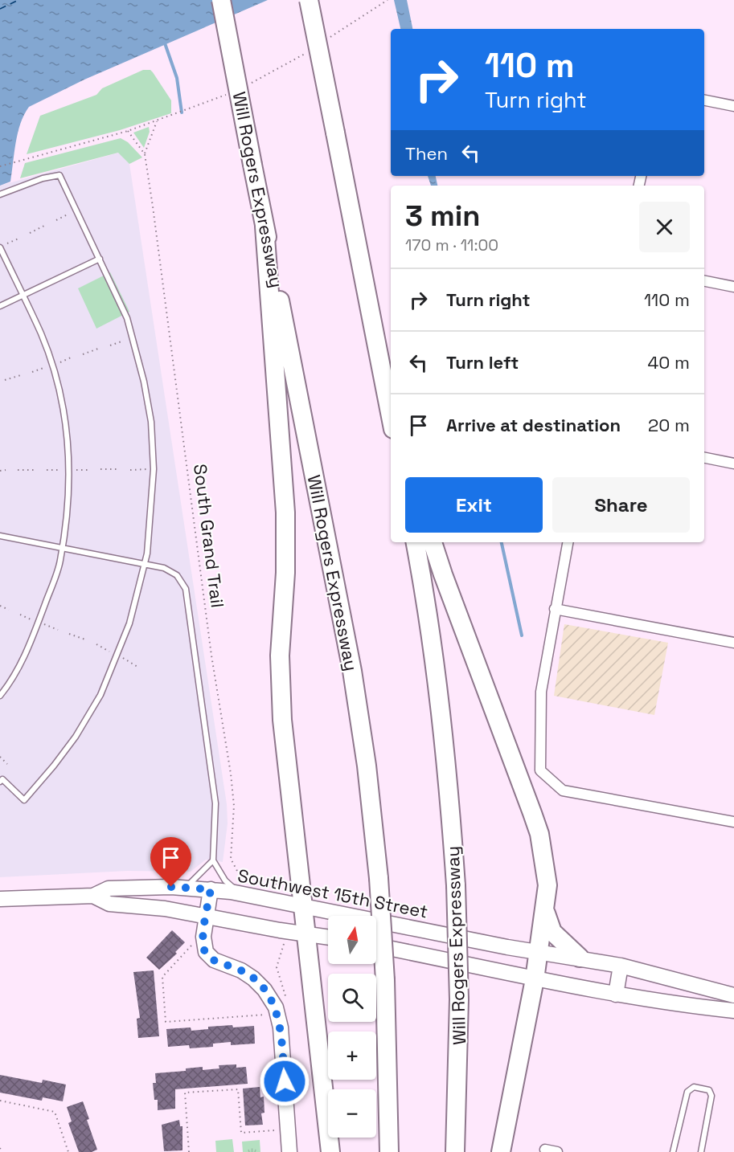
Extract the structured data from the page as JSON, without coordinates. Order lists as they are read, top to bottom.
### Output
{
  "streets": {
    "highway": ["Will Rogers Expressway"],
    "main road": ["Southwest 15th Street"],
    "path": ["South Grand Trail"]
  },
  "north": "top",
  "page": {
    "turn": ["110 m", "Turn right"],
    "then": "Then",
    "heading": ["3 min", "170 m · 11:00"],
    "list": [
      {
        "name": "Turn right",
        "value": "110 m"
      },
      {
        "name": "Turn left",
        "value": "40 m"
      },
      {
        "name": "Arrive at destination",
        "value": "20 m"
      }
    ],
    "buttons": ["Exit", "Share"],
    "map_buttons": ["+", "−"]
  }
}
